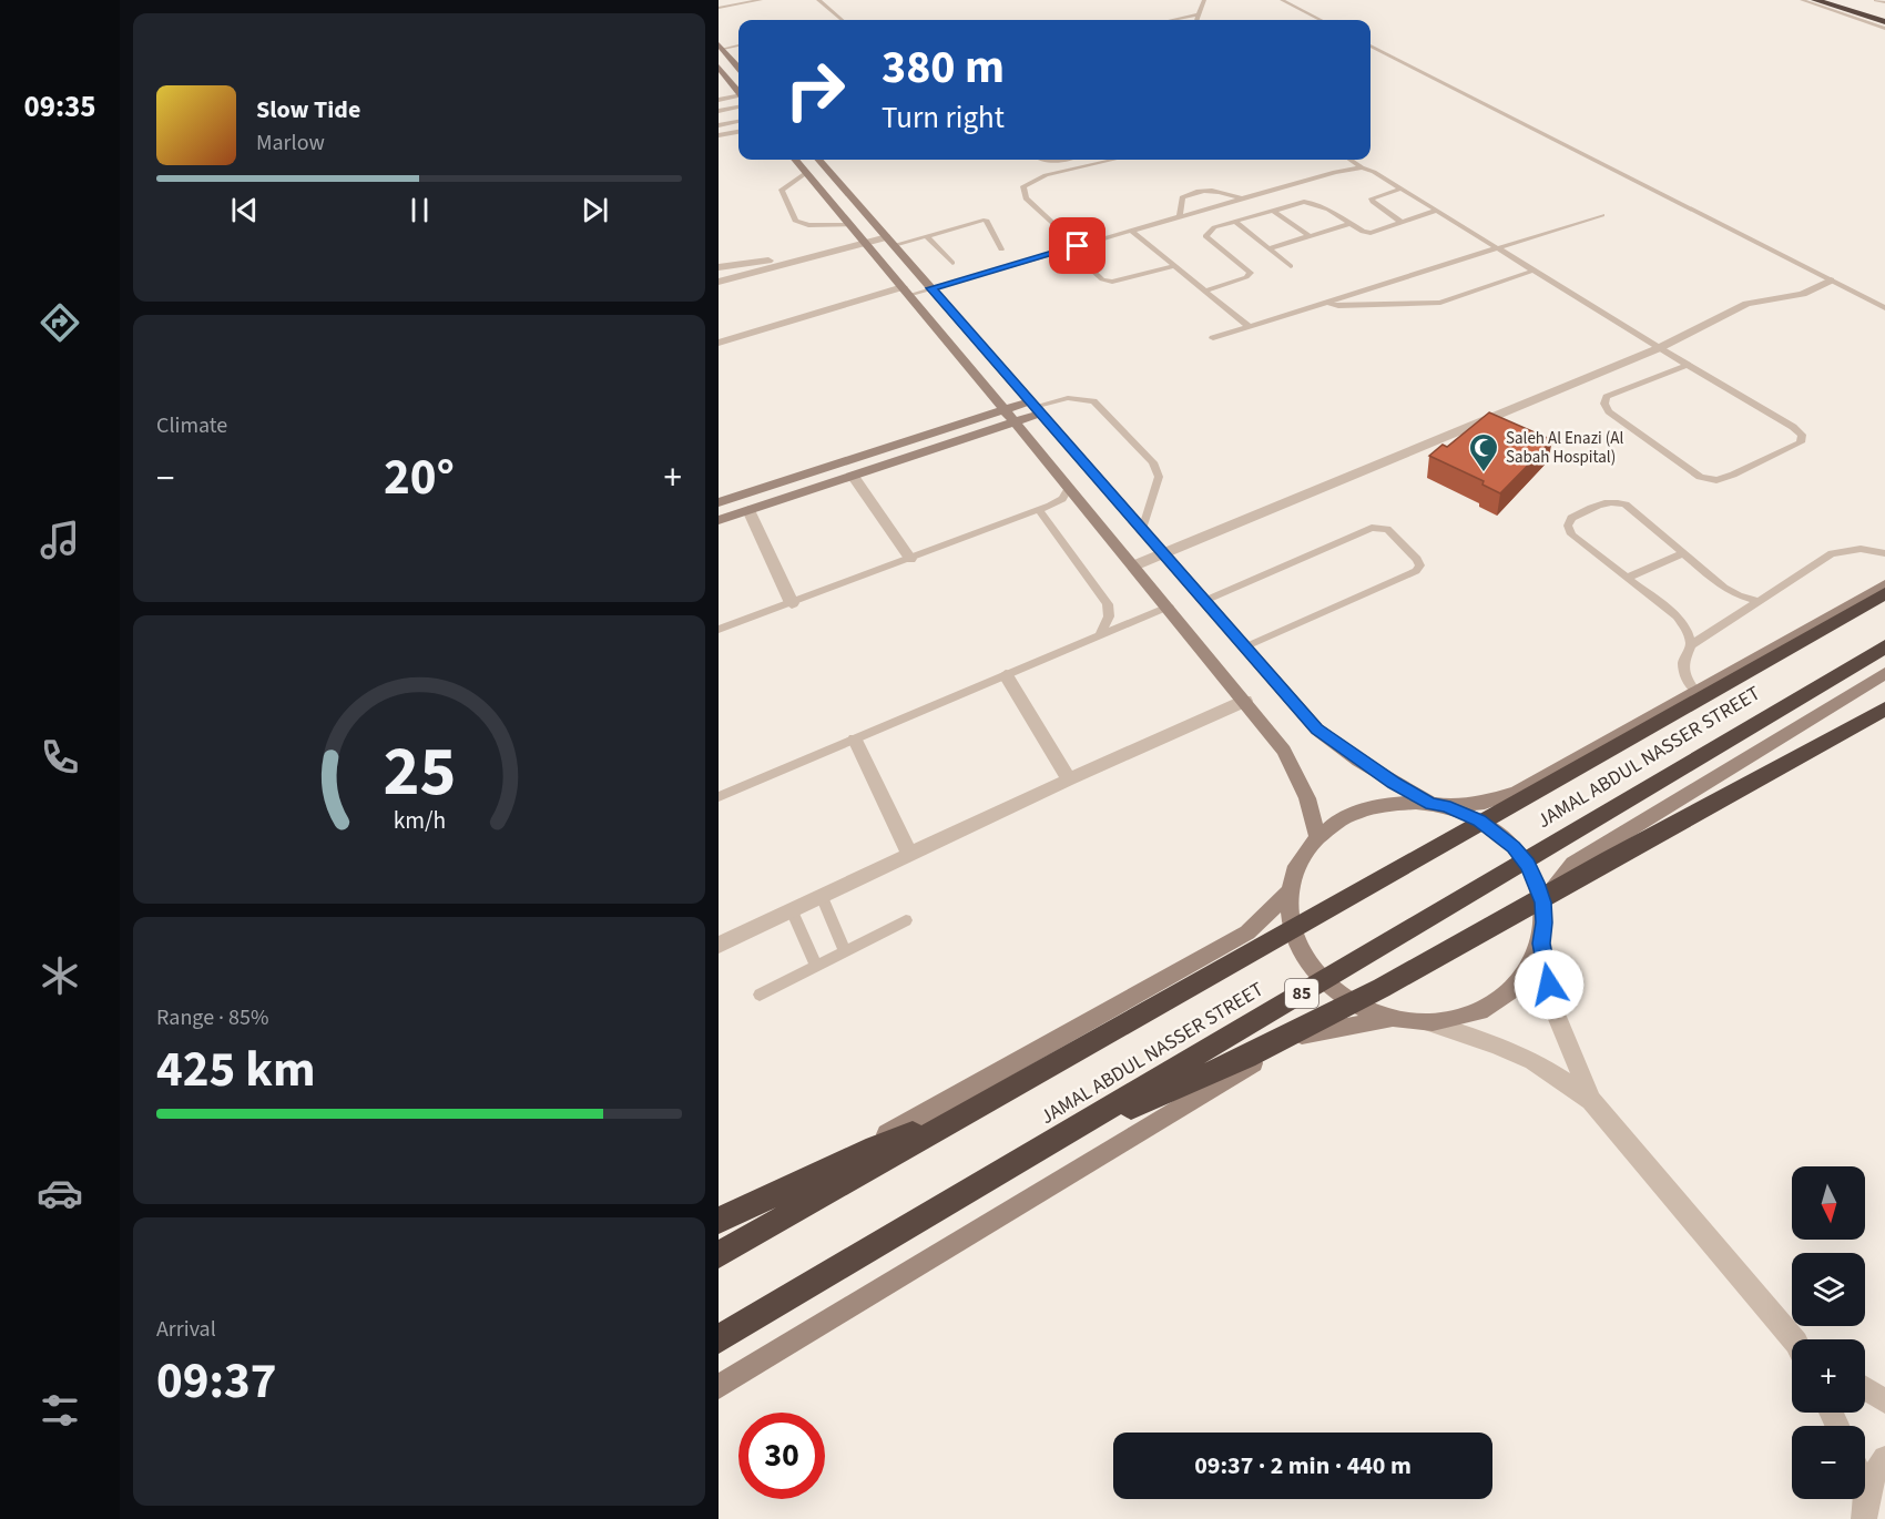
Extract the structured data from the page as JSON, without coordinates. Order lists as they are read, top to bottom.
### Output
{
  "streets": {
    "highway": ["JAMAL ABDUL NASSER STREET", "85"]
  },
  "places": {
    "mosque": ["Saleh Al Enazi (Al Sabah Hospital)"]
  },
  "north": "bottom",
  "page": {
    "tabs": "09:35",
    "turn": ["380 m", "Turn right"],
    "song": ["Slow Tide", "Marlow"],
    "tile": [
      "Climate",
      ["Range · 85%", "425 km"],
      ["Arrival", "09:37"]
    ],
    "heat": ["−", "20°", "+"],
    "map_buttons": ["+", "−"],
    "limit": "30",
    "trip": "09:37 · 2 min · 440 m",
    "gauge": ["25", "km/h"]
  }
}
